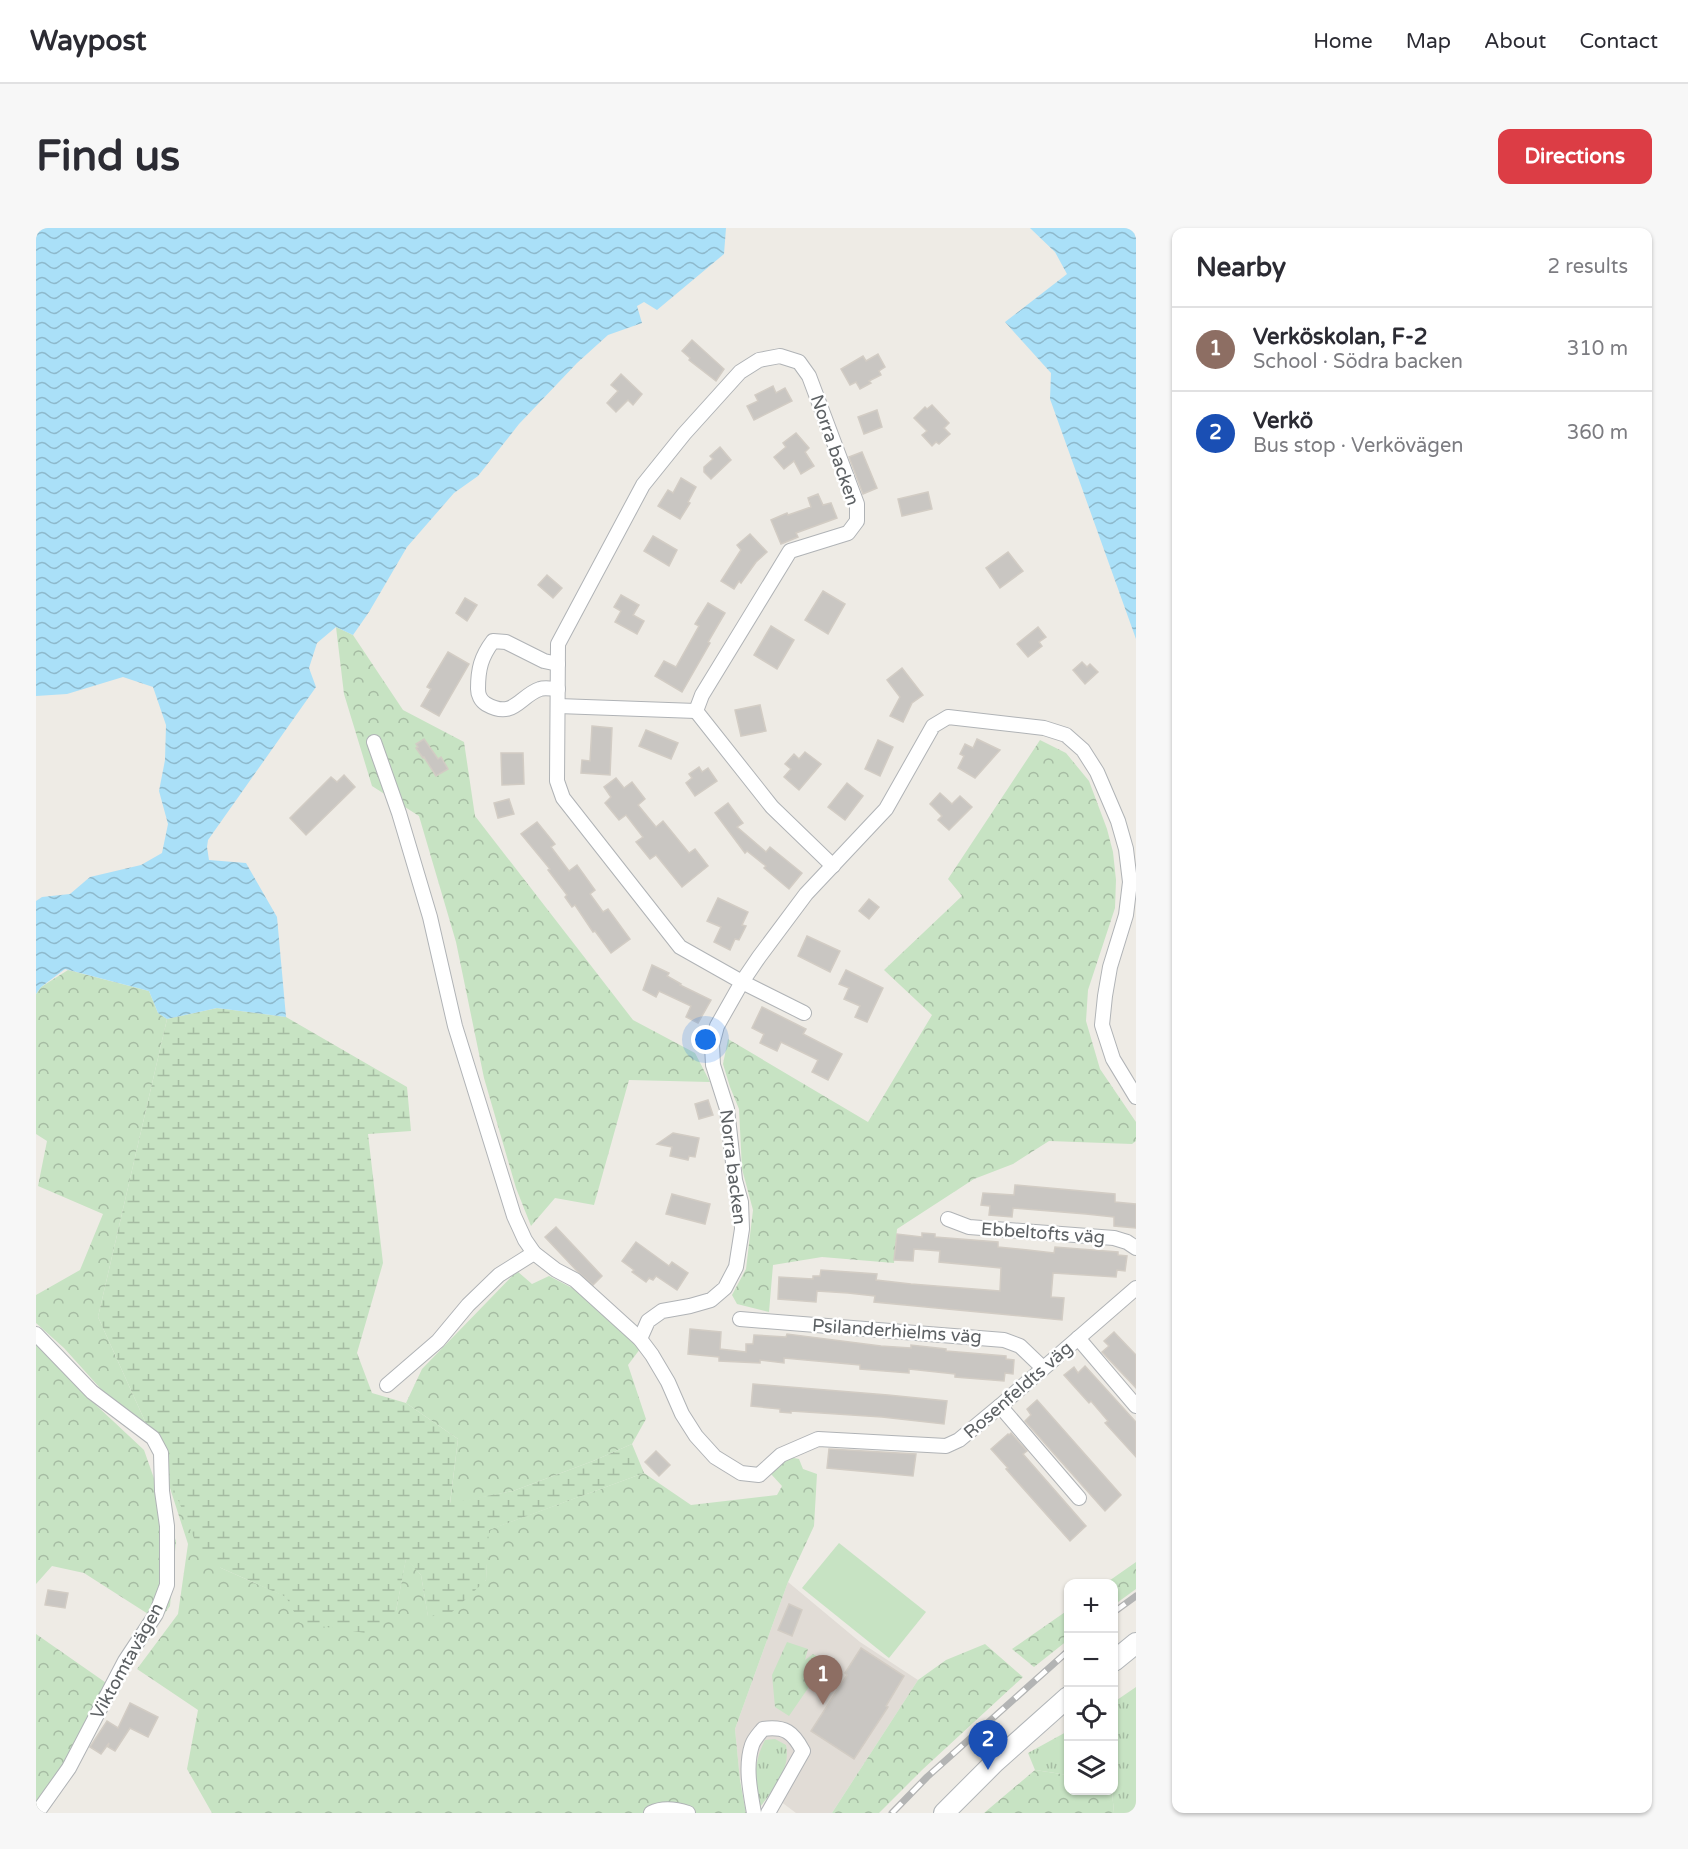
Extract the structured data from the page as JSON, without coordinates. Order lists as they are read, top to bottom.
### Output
{
  "streets": {
    "street": [
      "Norra backen",
      "Ebbeltofts väg",
      "Psilanderhielms väg",
      "Rosenfeldts väg",
      "Viktomtavägen"
    ]
  },
  "crossings": [
    ["Norra backen", "Rosenfeldts väg"],
    ["Psilanderhielms väg", "Rosenfeldts väg"]
  ],
  "page": {
    "header": "Waypost",
    "nav": [
      "Home",
      "Map",
      "About",
      "Contact"
    ],
    "buttons": "Directions",
    "title": "Find us",
    "heading": ["Nearby", "2 results"],
    "list": [
      {
        "mark": "1",
        "name": "Verköskolan, F-2",
        "note": "School · Södra backen",
        "value": "310 m"
      },
      {
        "mark": "2",
        "name": "Verkö",
        "note": "Bus stop · Verkövägen",
        "value": "360 m"
      }
    ],
    "map_buttons": ["+", "−"],
    "pins": ["1", "2"]
  }
}
